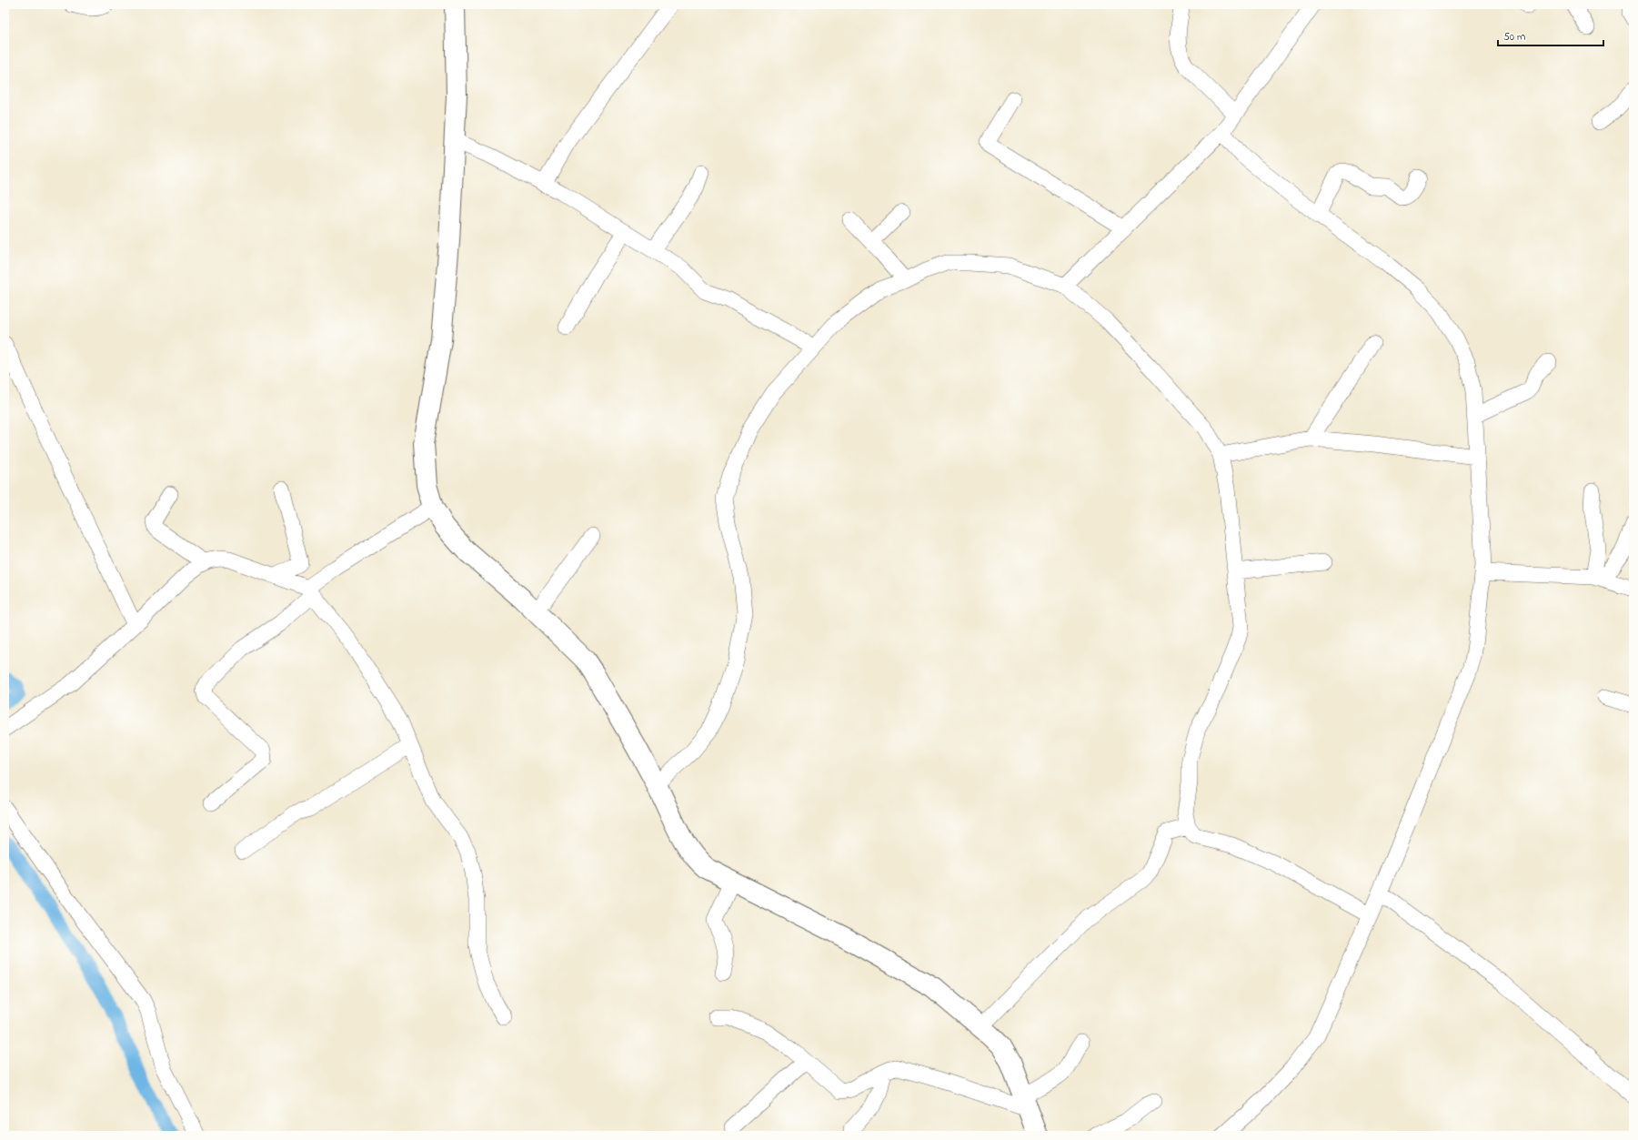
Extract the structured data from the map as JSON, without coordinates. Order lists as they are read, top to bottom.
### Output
{
  "scale_bar": "50 m"
}
